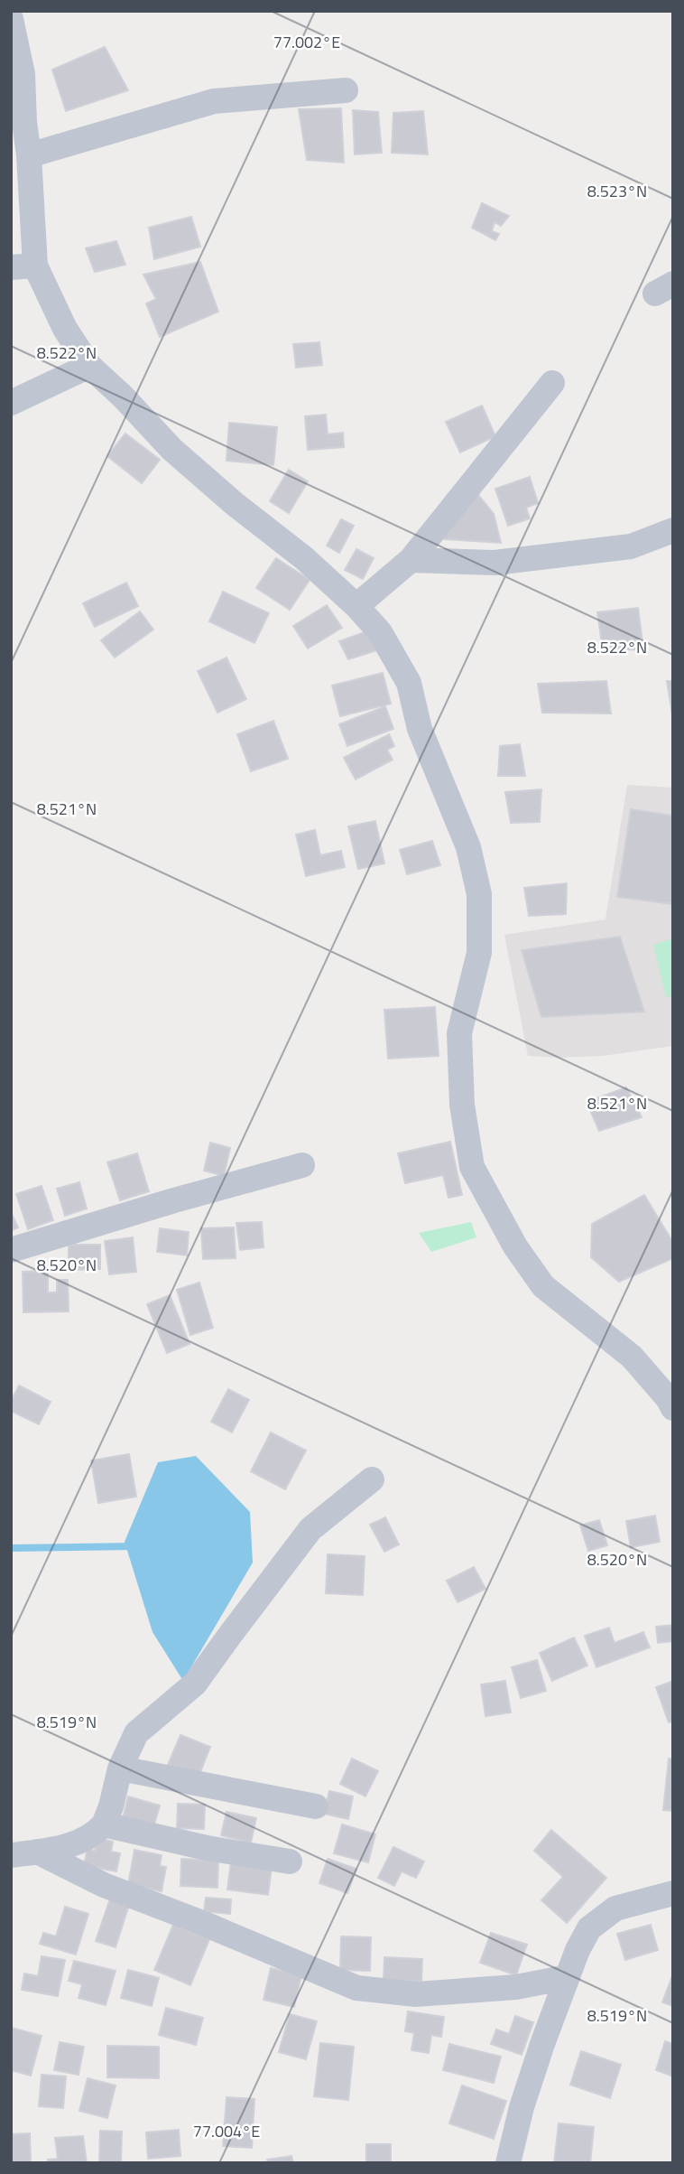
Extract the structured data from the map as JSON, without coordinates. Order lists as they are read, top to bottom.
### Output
{
  "coordinates": [
    "77.002°E",
    "8.523°N",
    "8.522°N",
    "8.521°N",
    "8.520°N",
    "8.519°N",
    "77.004°E"
  ]
}
